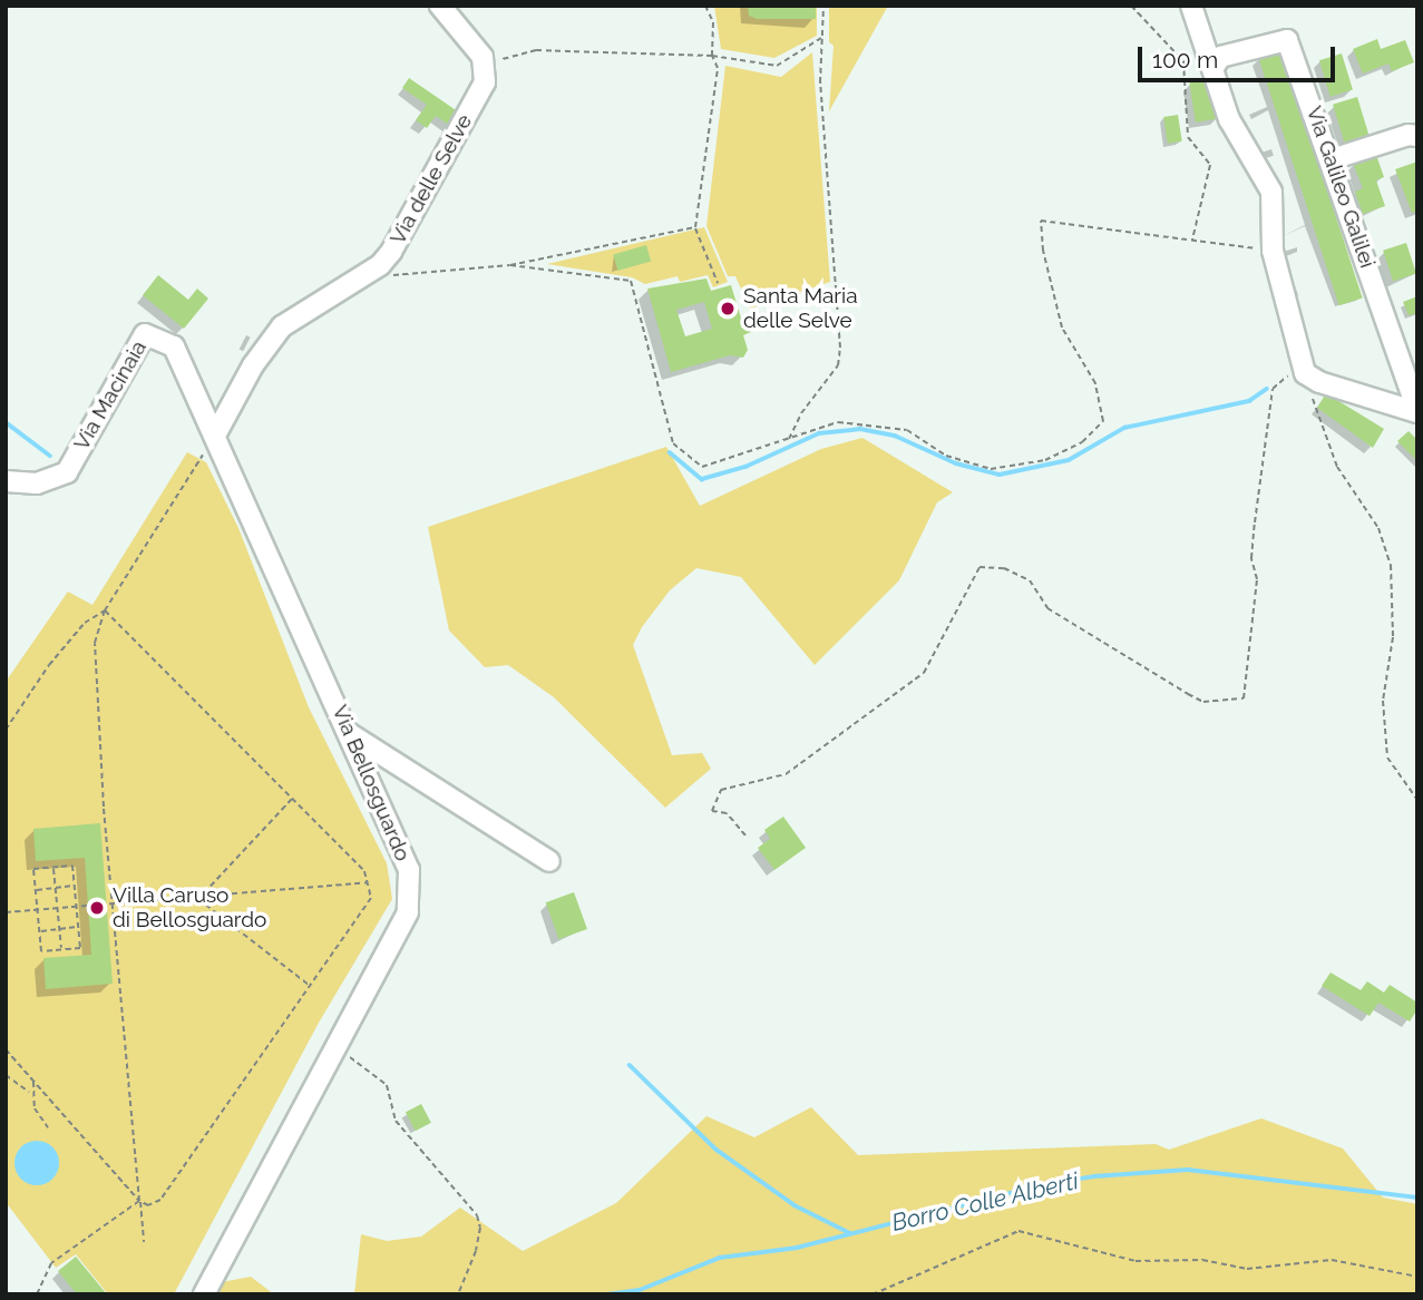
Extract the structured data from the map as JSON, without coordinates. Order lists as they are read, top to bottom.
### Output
{
  "streets": {
    "street": [
      "Via delle Selve",
      "Via Galileo Galilei",
      "Via Macinaia",
      "Via Bellosguardo"
    ]
  },
  "crossings": [
    ["Via delle Selve", "Via Macinaia"],
    ["Via delle Selve", "Via Bellosguardo"],
    ["Via Macinaia", "Via Bellosguardo"]
  ],
  "water": ["Borro Colle Alberti"],
  "places": ["Santa Maria delle Selve", "Villa Caruso di Bellosguardo"],
  "scale_bar": "100 m"
}
